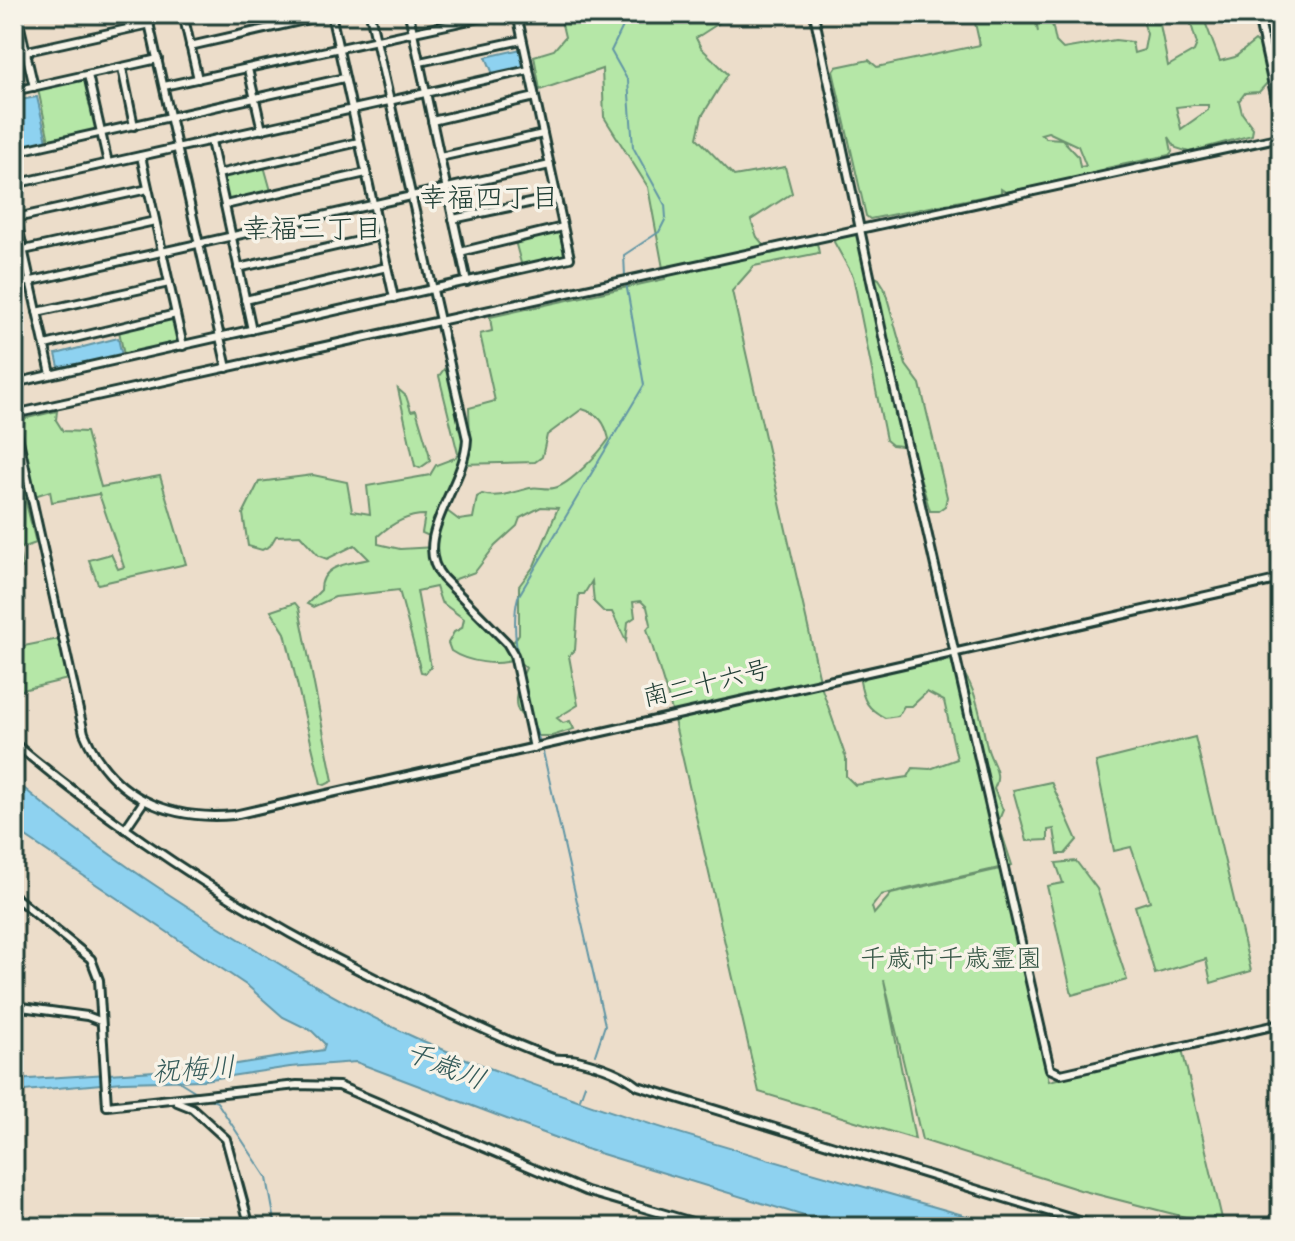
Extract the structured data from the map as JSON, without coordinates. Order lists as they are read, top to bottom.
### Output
{
  "streets": {
    "street": ["南二十六号"]
  },
  "districts": ["幸福四丁目", "幸福三丁目"],
  "water": ["千歳川", "祝梅川"],
  "parks": ["千歳市千歳霊園"]
}
